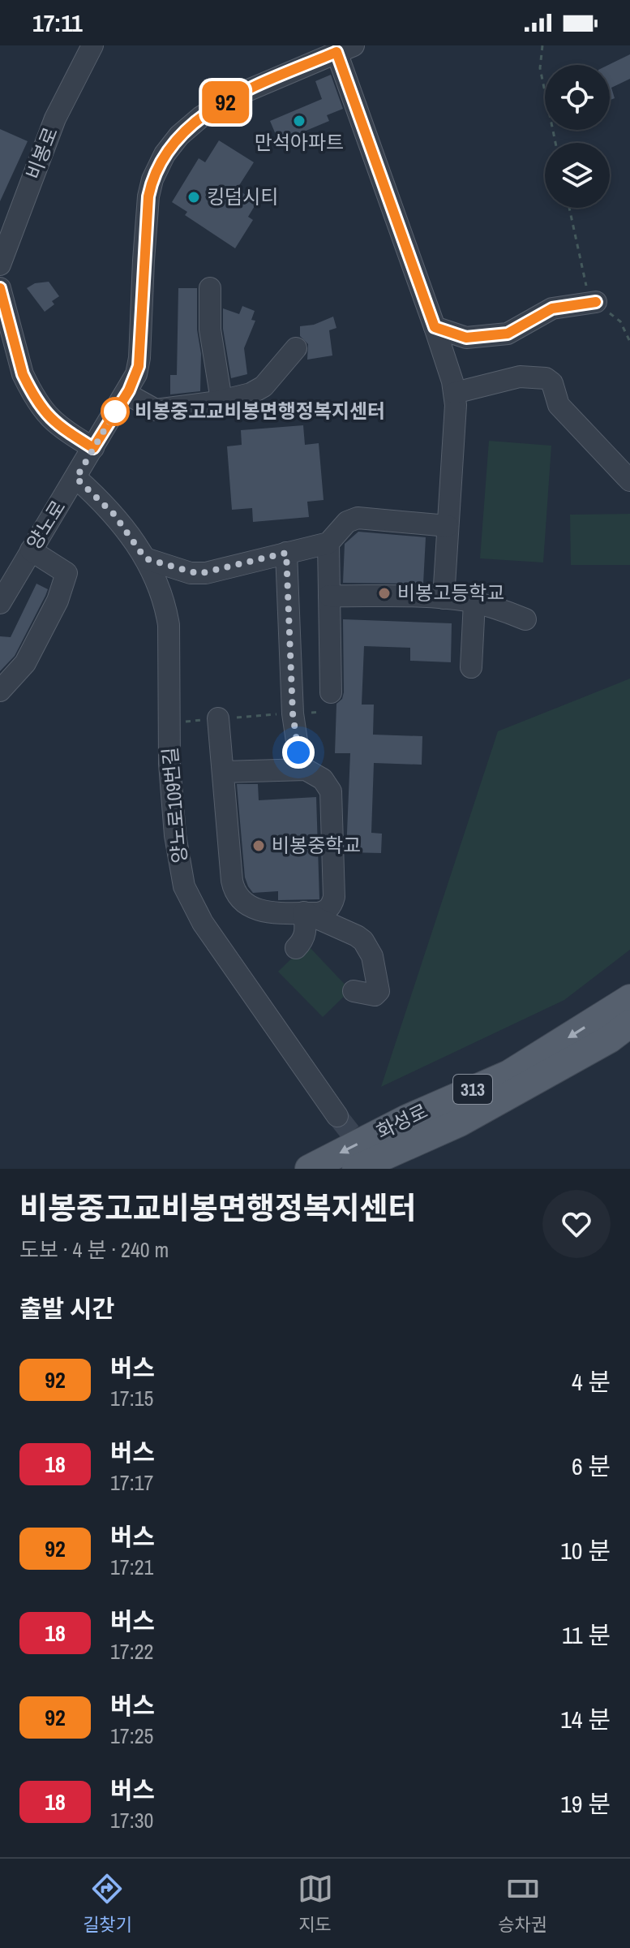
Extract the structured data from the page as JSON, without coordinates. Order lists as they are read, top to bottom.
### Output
{
  "streets": {
    "main road": ["313", "화성로"],
    "street": ["비봉로", "양노로", "양노로109번길"]
  },
  "crossings": [
    ["양노로", "양노로109번길"],
    ["313", "화성로"]
  ],
  "places": [
    "만석아파트",
    "킹덤시티",
    "비봉중고교비봉면행정복지센터",
    "비봉고등학교",
    "비봉중학교"
  ],
  "lines": ["bus line 92"],
  "page": {
    "status": "17:11",
    "on_map": "92",
    "heading": [
      ["비봉중고교비봉면행정복지센터", "도보 · 4 분 · 240 m"],
      "출발 시간"
    ],
    "list": [
      {
        "mark": "92",
        "name": "버스",
        "note": "17:15",
        "value": "4 분"
      },
      {
        "mark": "18",
        "name": "버스",
        "note": "17:17",
        "value": "6 분"
      },
      {
        "mark": "92",
        "name": "버스",
        "note": "17:21",
        "value": "10 분"
      },
      {
        "mark": "18",
        "name": "버스",
        "note": "17:22",
        "value": "11 분"
      },
      {
        "mark": "92",
        "name": "버스",
        "note": "17:25",
        "value": "14 분"
      },
      {
        "mark": "18",
        "name": "버스",
        "note": "17:30",
        "value": "19 분"
      }
    ],
    "tabs": ["길찾기", "지도", "승차권"]
  }
}
